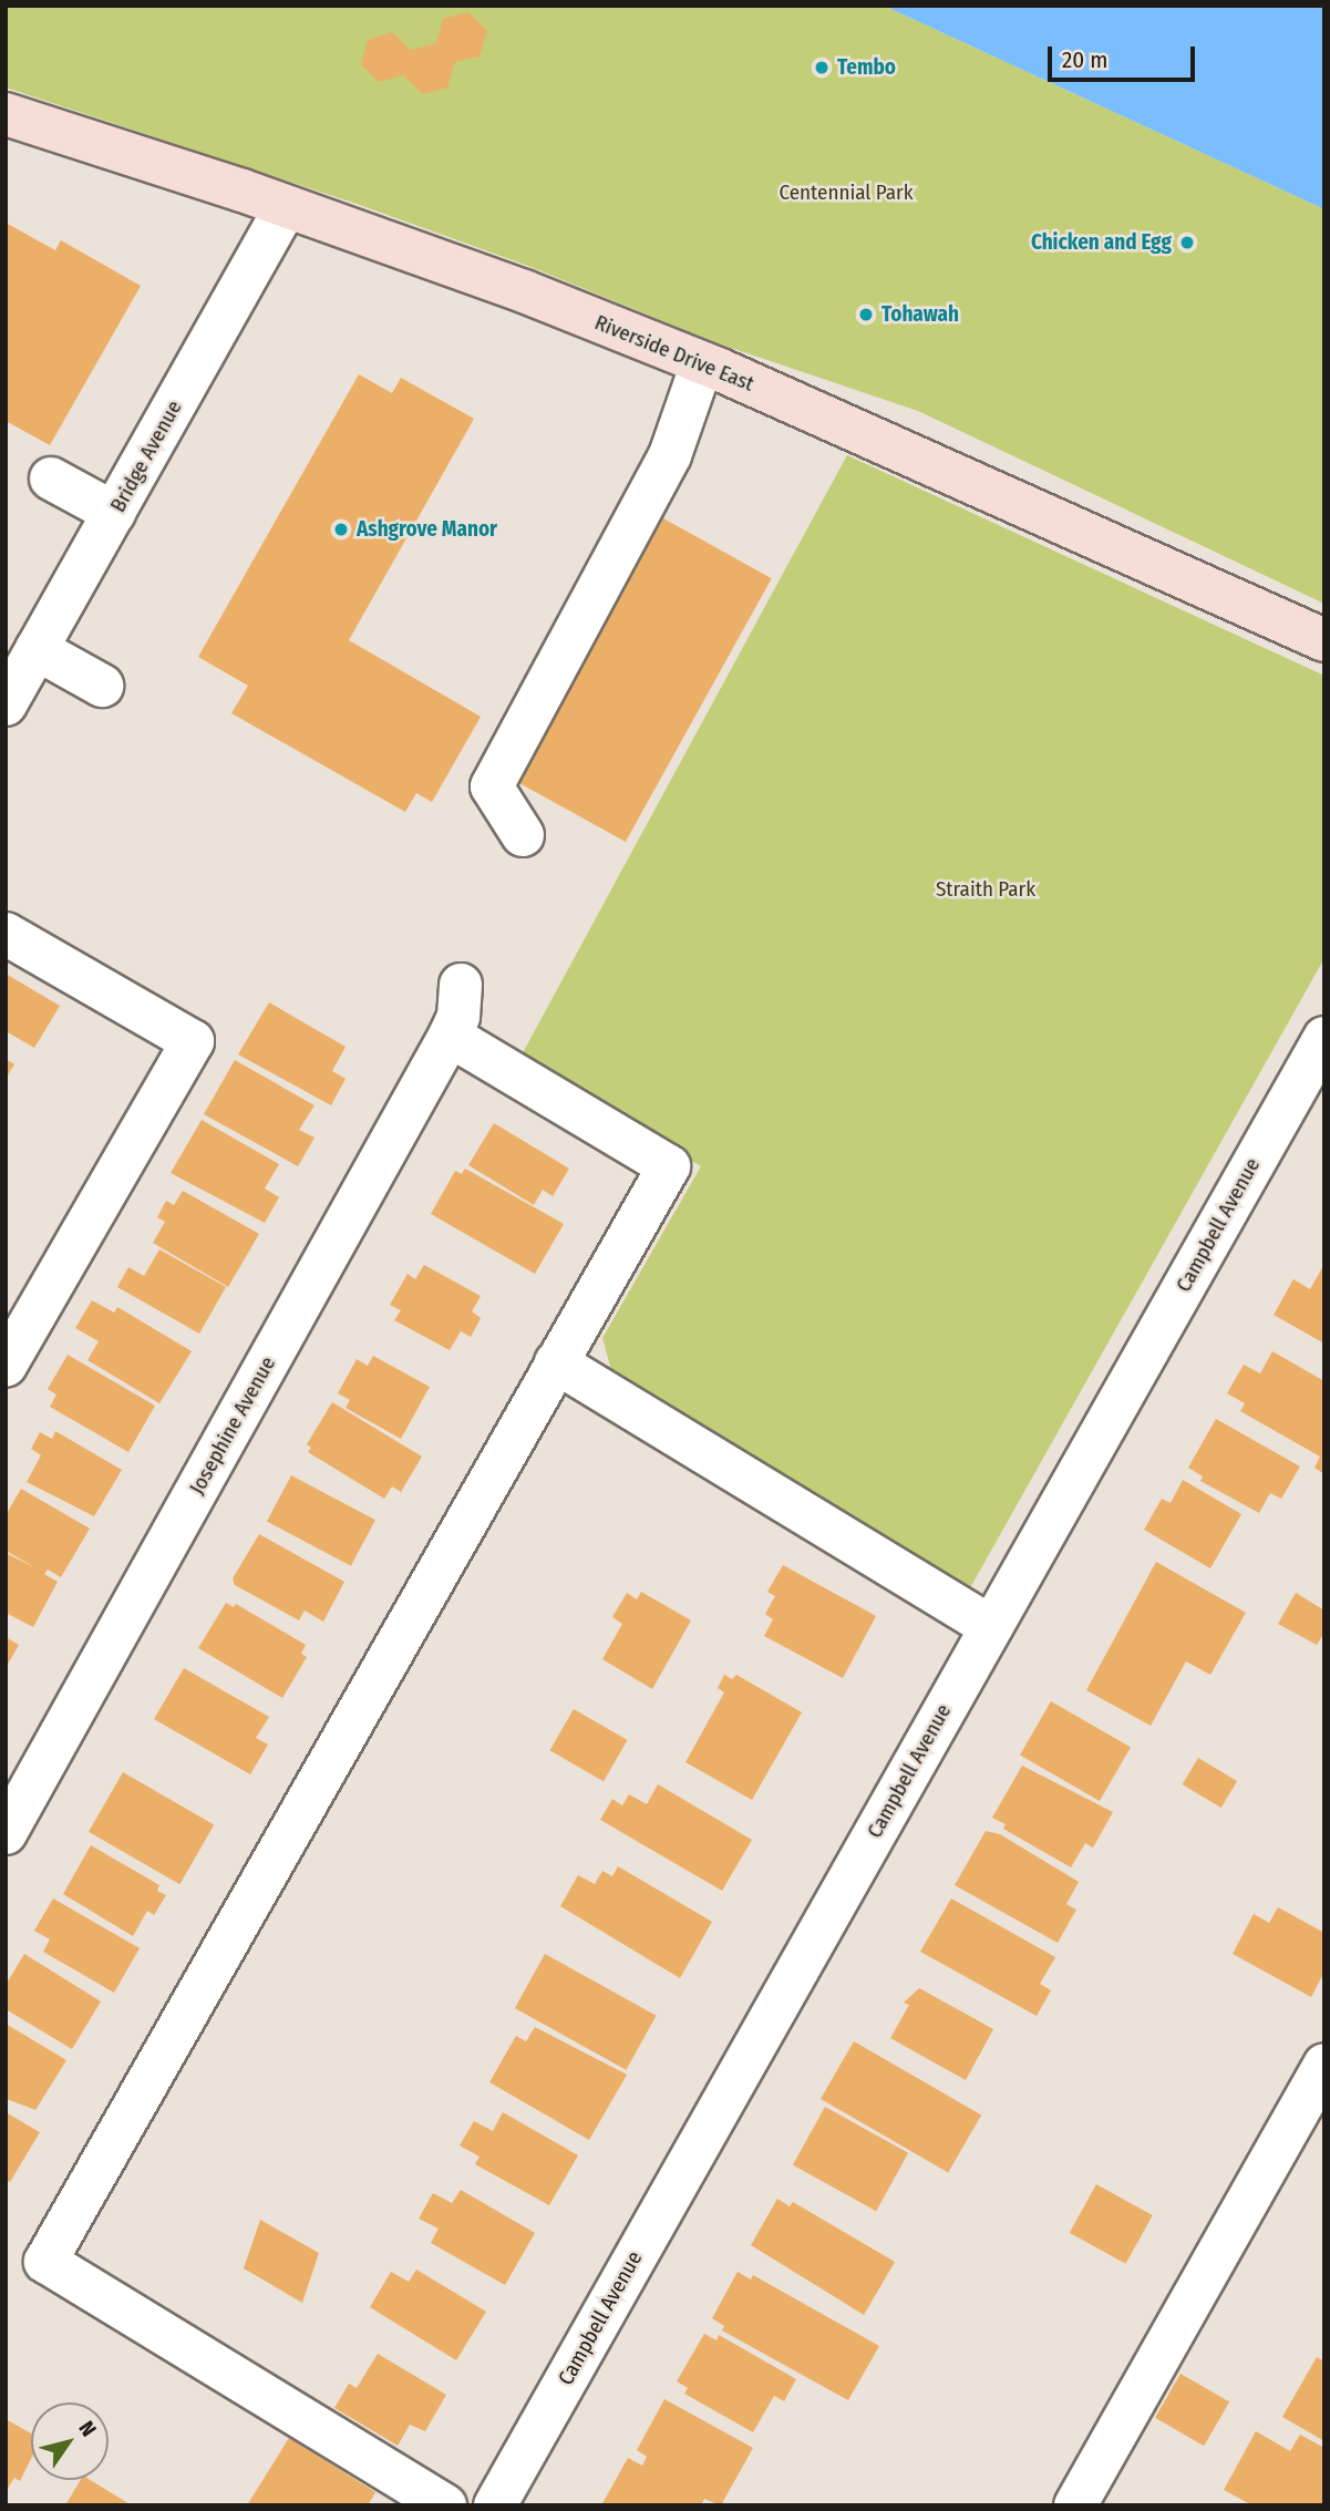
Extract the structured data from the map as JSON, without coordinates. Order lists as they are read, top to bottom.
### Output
{
  "streets": {
    "main road": ["Riverside Drive East"],
    "street": ["Bridge Avenue", "Campbell Avenue", "Josephine Avenue"]
  },
  "crossings": [
    ["Riverside Drive East", "Bridge Avenue"]
  ],
  "parks": ["Centennial Park", "Straith Park"],
  "places": [
    "Tembo",
    "Chicken and Egg",
    "Tohawah",
    "Ashgrove Manor"
  ],
  "scale_bar": "20 m",
  "north": "top right"
}
